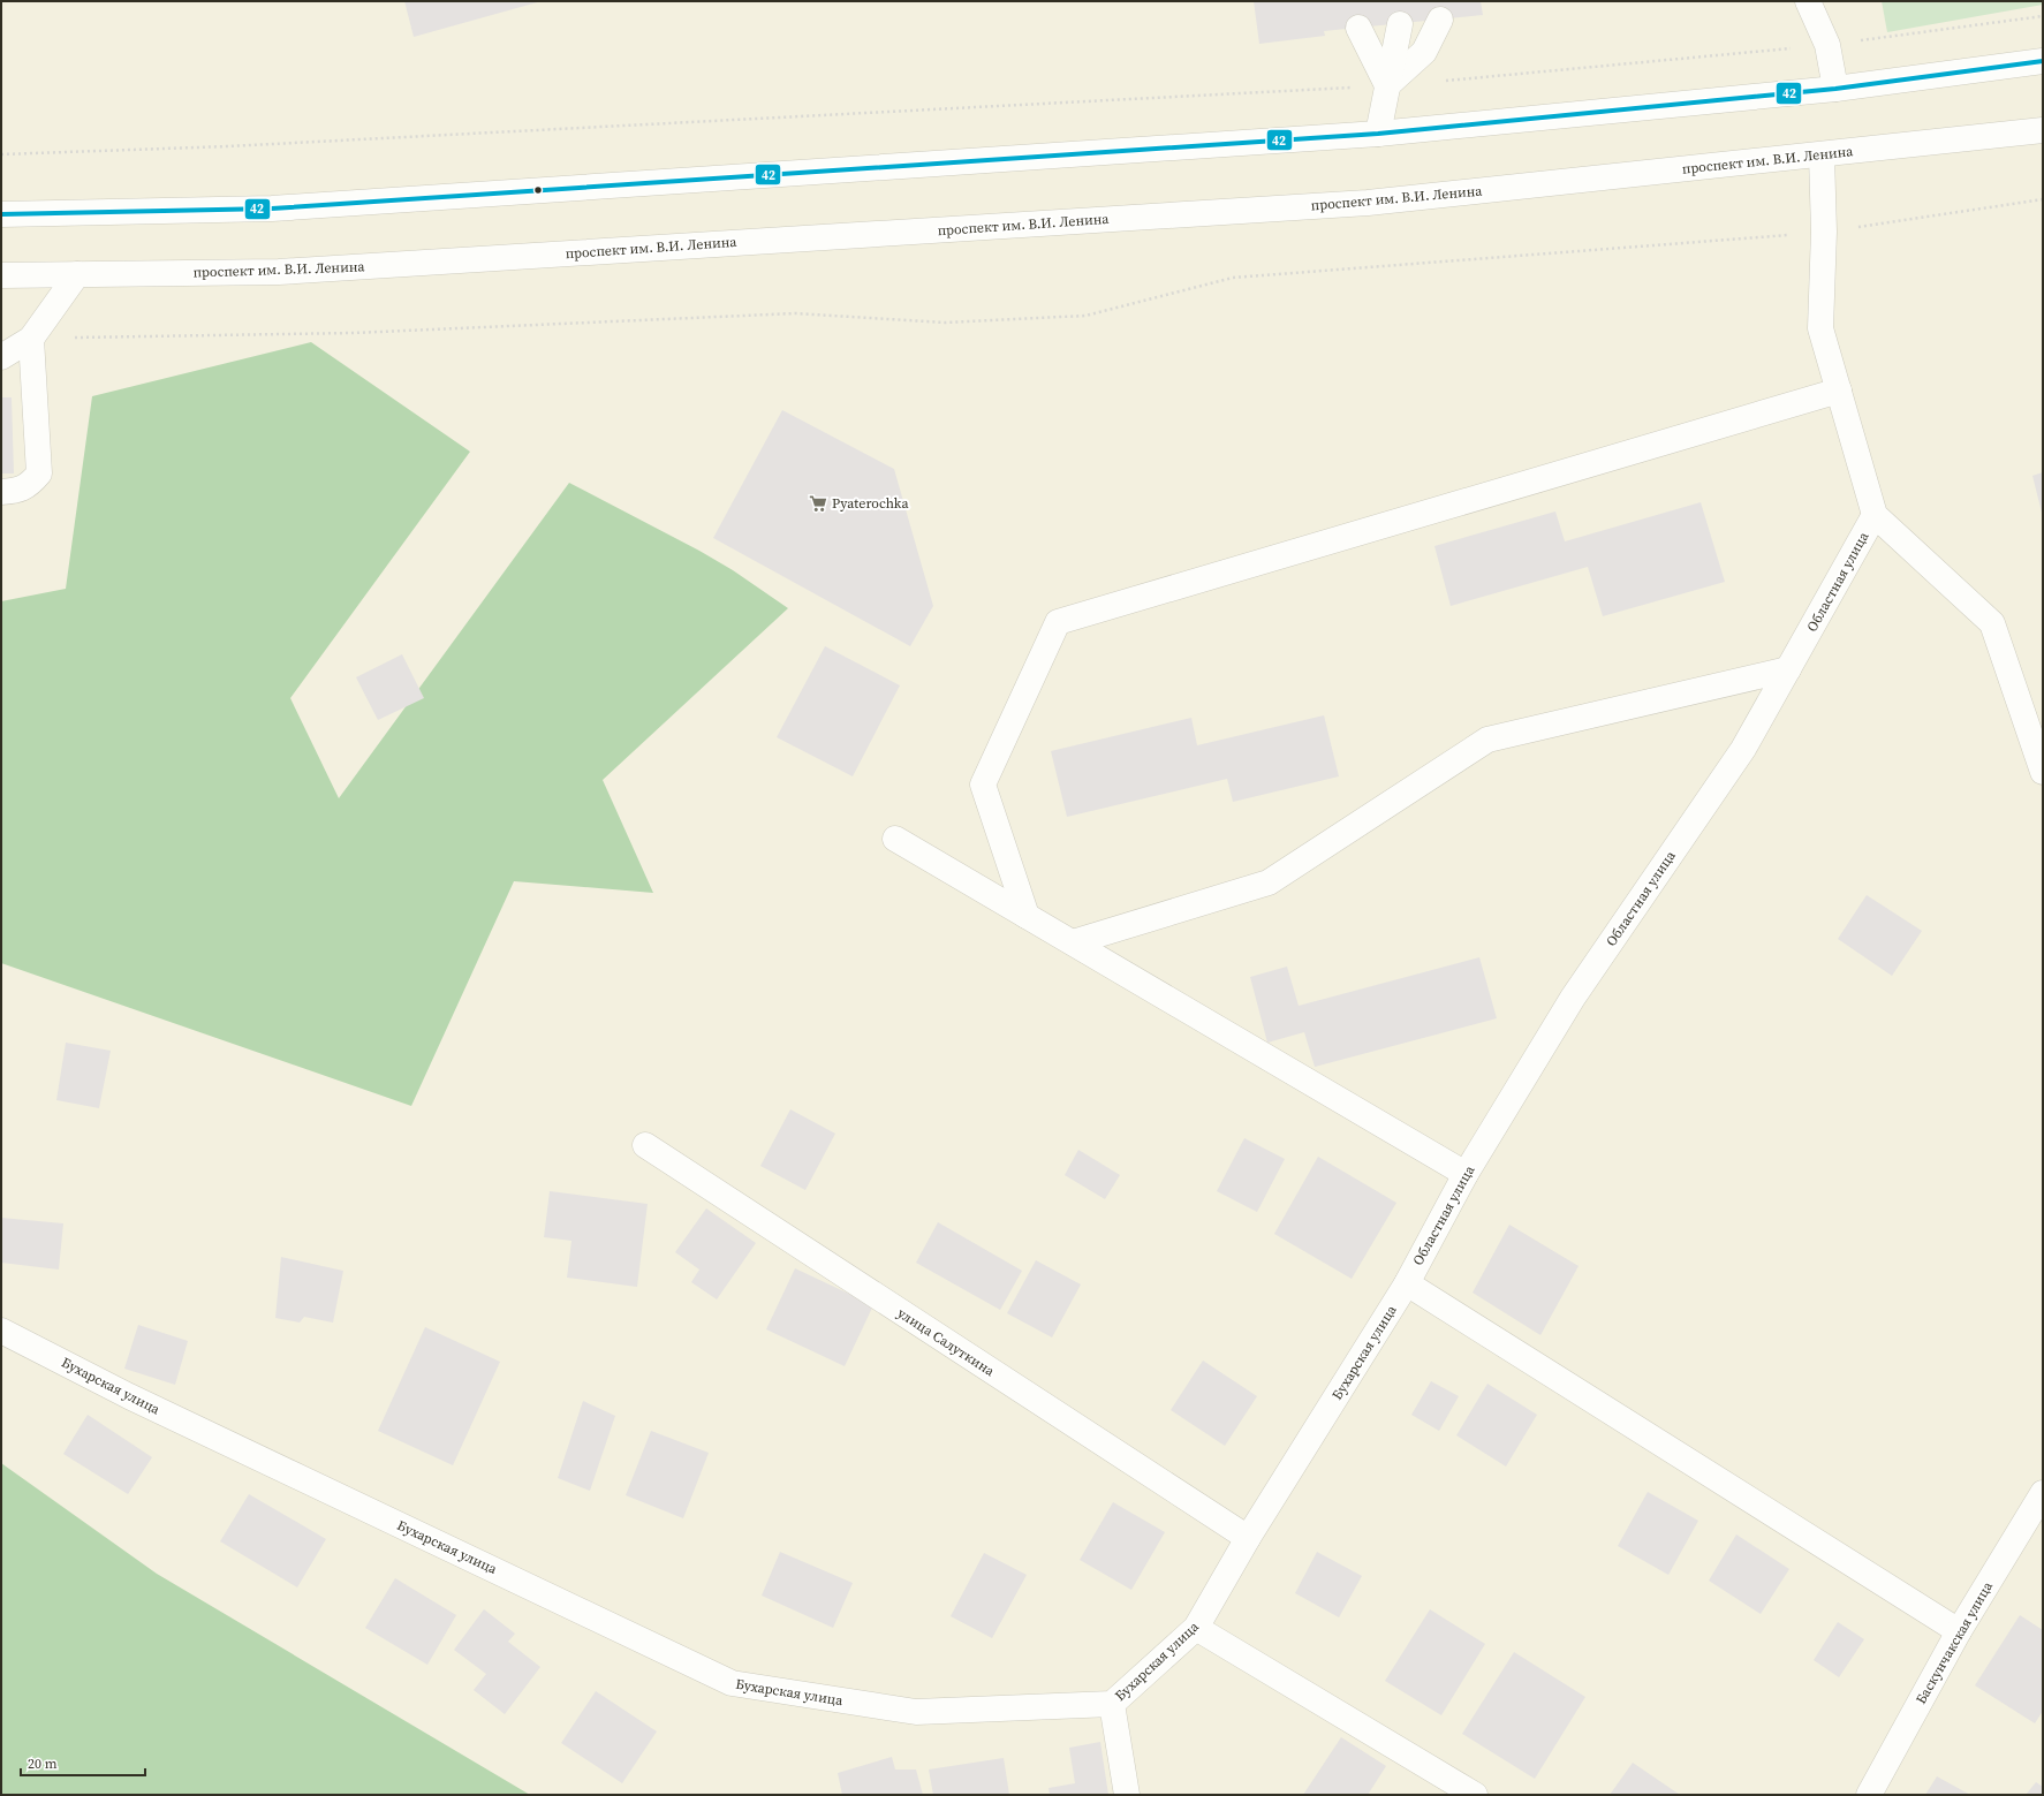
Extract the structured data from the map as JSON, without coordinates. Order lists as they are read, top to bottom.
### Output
{
  "streets": {
    "street": [
      "проспект им. В.И. Ленина",
      "Областная улица",
      "улица Салуткина",
      "Бухарская улица",
      "Баскунчакская улица"
    ]
  },
  "crossings": [
    ["Областная улица", "Бухарская улица"],
    ["улица Салуткина", "Бухарская улица"]
  ],
  "places": {
    "supermarket": ["Pyaterochka"]
  },
  "lines": ["transit line 42"],
  "scale_bar": "20 m"
}
